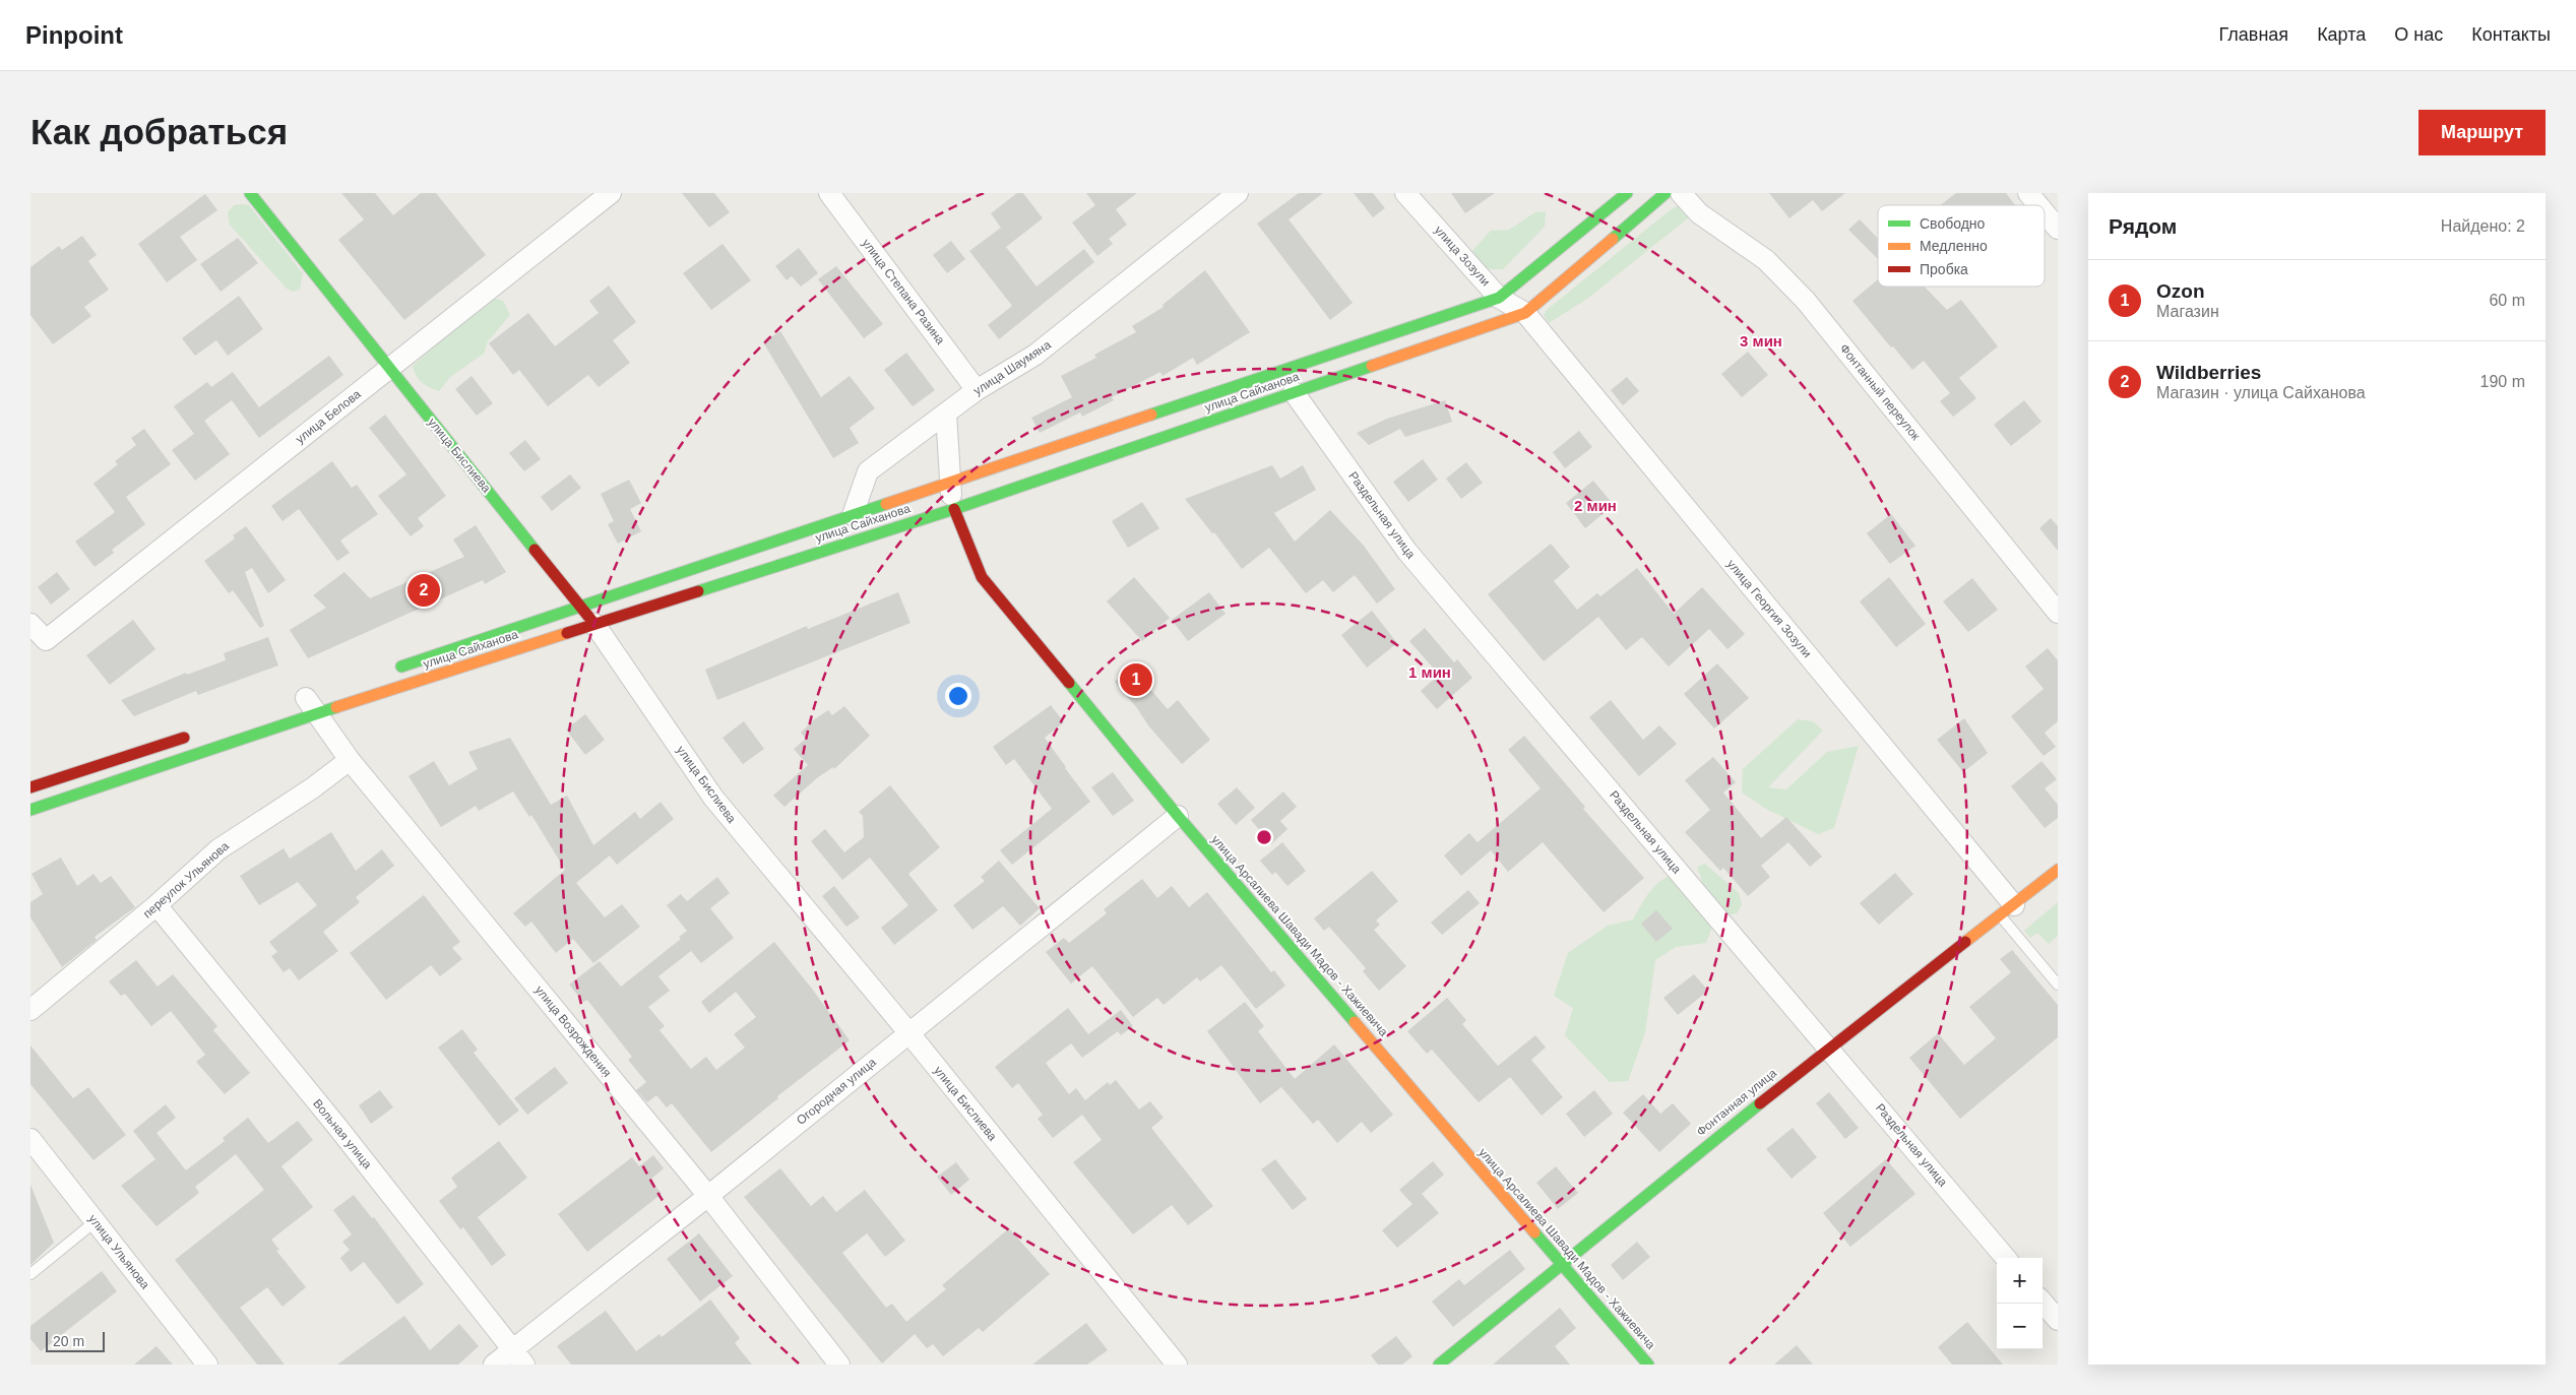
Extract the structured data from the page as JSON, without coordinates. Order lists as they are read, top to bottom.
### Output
{
  "streets": {
    "main road": [
      "улица Сайханова",
      "улица Бислиева",
      "улица Арсалиева Шавади Мадов - Хажиевича",
      "Фонтанная улица"
    ],
    "street": [
      "улица Зозули",
      "улица Степана Разина",
      "улица Шаумяна",
      "Фонтанный переулок",
      "улица Белова",
      "Раздельная улица",
      "улица Георгия Зозули",
      "переулок Ульянова",
      "улица Возрождения",
      "Огородная улица",
      "Вольная улица",
      "улица Ульянова"
    ]
  },
  "crossings": [
    ["улица Зозули", "улица Сайханова"],
    ["улица Зозули", "улица Георгия Зозули"],
    ["улица Степана Разина", "улица Шаумяна"],
    ["улица Шаумяна", "улица Сайханова"],
    ["улица Сайханова", "улица Бислиева"],
    ["улица Сайханова", "Раздельная улица"],
    ["улица Сайханова", "улица Георгия Зозули"],
    ["улица Сайханова", "улица Арсалиева Шавади Мадов - Хажиевича"],
    ["улица Сайханова", "улица Возрождения"],
    ["улица Белова", "улица Бислиева"],
    ["улица Бислиева", "Огородная улица"],
    ["Раздельная улица", "Фонтанная улица"],
    ["улица Георгия Зозули", "Фонтанная улица"],
    ["переулок Ульянова", "улица Возрождения"],
    ["переулок Ульянова", "Вольная улица"],
    ["улица Арсалиева Шавади Мадов - Хажиевича", "Огородная улица"],
    ["улица Арсалиева Шавади Мадов - Хажиевича", "Фонтанная улица"],
    ["улица Возрождения", "Огородная улица"],
    ["Огородная улица", "Вольная улица"]
  ],
  "legend": ["Свободно", "Медленно", "Пробка"],
  "scale_bar": "20 m",
  "page": {
    "header": "Pinpoint",
    "nav": [
      "Главная",
      "Карта",
      "О нас",
      "Контакты"
    ],
    "buttons": "Маршрут",
    "title": "Как добраться",
    "heading": ["Рядом", "Найдено: 2"],
    "list": [
      {
        "mark": "1",
        "name": "Ozon",
        "note": "Магазин",
        "value": "60 m"
      },
      {
        "mark": "2",
        "name": "Wildberries",
        "note": "Магазин · улица Сайханова",
        "value": "190 m"
      }
    ],
    "pins": ["2", "1"],
    "map_buttons": ["+", "−"],
    "scale": "20 m"
  },
  "rings": ["3 мин", "2 мин", "1 мин"]
}
